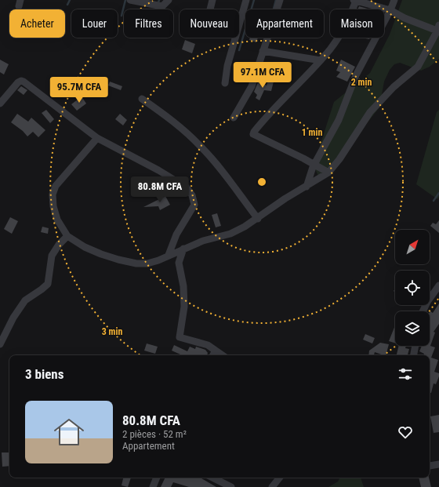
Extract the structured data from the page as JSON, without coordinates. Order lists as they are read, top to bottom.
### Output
{
  "north": "top right",
  "page": {
    "chip": [
      "Acheter",
      "Louer",
      "Filtres",
      "Nouveau",
      "Appartement",
      "Maison"
    ],
    "price": ["97.1M CFA", "95.7M CFA", "80.8M CFA"],
    "heading": "3 biens",
    "list": [
      {
        "name": "80.8M CFA",
        "note": "2 pièces · 52 m² · Appartement"
      }
    ]
  },
  "rings": ["2 min", "1 min", "3 min"]
}
